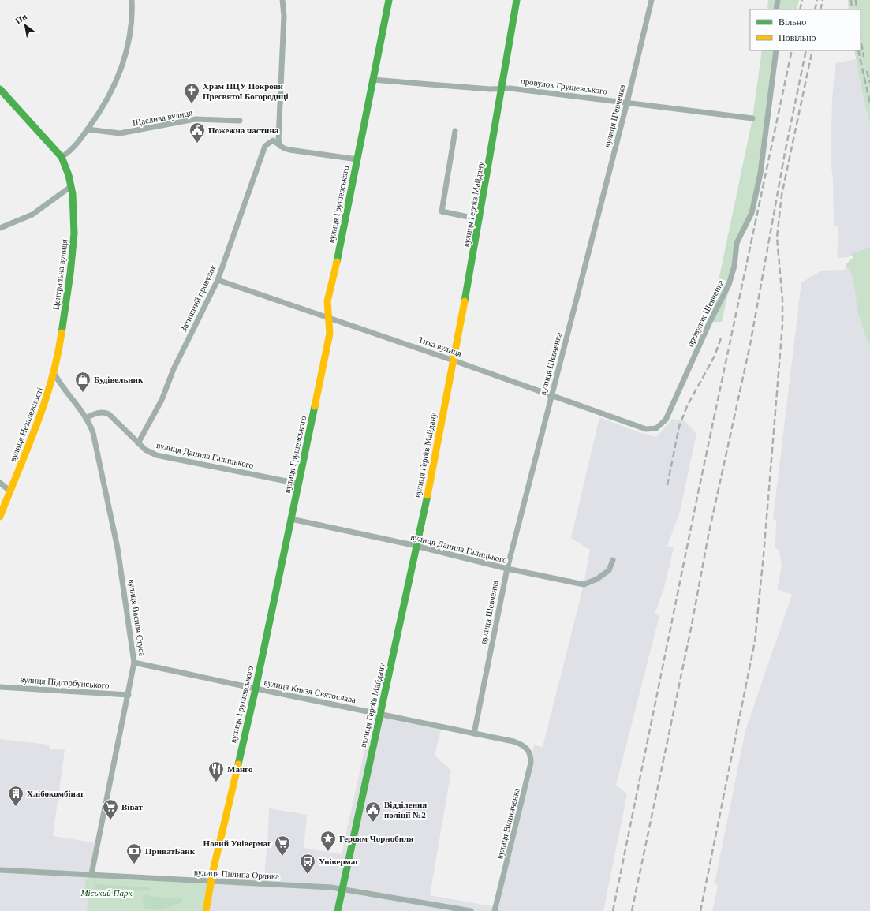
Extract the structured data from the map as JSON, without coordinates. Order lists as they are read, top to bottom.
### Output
{
  "streets": {
    "street": [
      "провулок Грушевського",
      "вулиця Шевченка",
      "Щаслива вулиця",
      "вулиця Грушевського",
      "вулиця Героїв Майдану",
      "Центральна вулиця",
      "Затишний провулок",
      "провулок Шевченка",
      "Тиха вулиця",
      "вулиця Незалежності",
      "вулиця Данила Галицького",
      "вулиця Василя Стуса",
      "вулиця Підгорбунського",
      "вулиця Князя Святослава",
      "вулиця Винниченка",
      "вулиця Пилипа Орлика"
    ]
  },
  "crossings": [
    ["провулок Грушевського", "вулиця Шевченка"],
    ["провулок Грушевського", "вулиця Грушевського"],
    ["провулок Грушевського", "вулиця Героїв Майдану"],
    ["вулиця Шевченка", "Тиха вулиця"],
    ["вулиця Шевченка", "вулиця Данила Галицького"],
    ["вулиця Шевченка", "вулиця Князя Святослава"],
    ["вулиця Грушевського", "Тиха вулиця"],
    ["вулиця Грушевського", "вулиця Данила Галицького"],
    ["вулиця Грушевського", "вулиця Князя Святослава"],
    ["вулиця Грушевського", "вулиця Пилипа Орлика"],
    ["вулиця Героїв Майдану", "Тиха вулиця"],
    ["вулиця Героїв Майдану", "вулиця Данила Галицького"],
    ["вулиця Героїв Майдану", "вулиця Князя Святослава"],
    ["вулиця Героїв Майдану", "вулиця Пилипа Орлика"],
    ["Центральна вулиця", "вулиця Незалежності"],
    ["Центральна вулиця", "вулиця Василя Стуса"],
    ["Затишний провулок", "Тиха вулиця"],
    ["Затишний провулок", "вулиця Данила Галицького"],
    ["провулок Шевченка", "Тиха вулиця"],
    ["вулиця Незалежності", "вулиця Василя Стуса"],
    ["вулиця Данила Галицького", "вулиця Василя Стуса"],
    ["вулиця Василя Стуса", "вулиця Підгорбунського"],
    ["вулиця Василя Стуса", "вулиця Князя Святослава"],
    ["вулиця Василя Стуса", "вулиця Пилипа Орлика"],
    ["вулиця Князя Святослава", "вулиця Винниченка"]
  ],
  "parks": ["Міський Парк"],
  "places": {
    "church": ["Храм ПЦУ Покрови Пресвятої Богородиці"],
    "public building": ["Пожежна частина", "Відділення поліції №2"],
    "shop": ["Будівельник"],
    "restaurant": ["Манго"],
    "building": ["Хлібокомбінат"],
    "supermarket": ["Віват", "Новий Універмаг"],
    "place": ["Героям Чорнобиля"],
    "bank": ["ПриватБанк"],
    "bus stop": ["Універмаг"]
  },
  "legend": ["Вільно", "Повільно"],
  "north": "top left"
}
